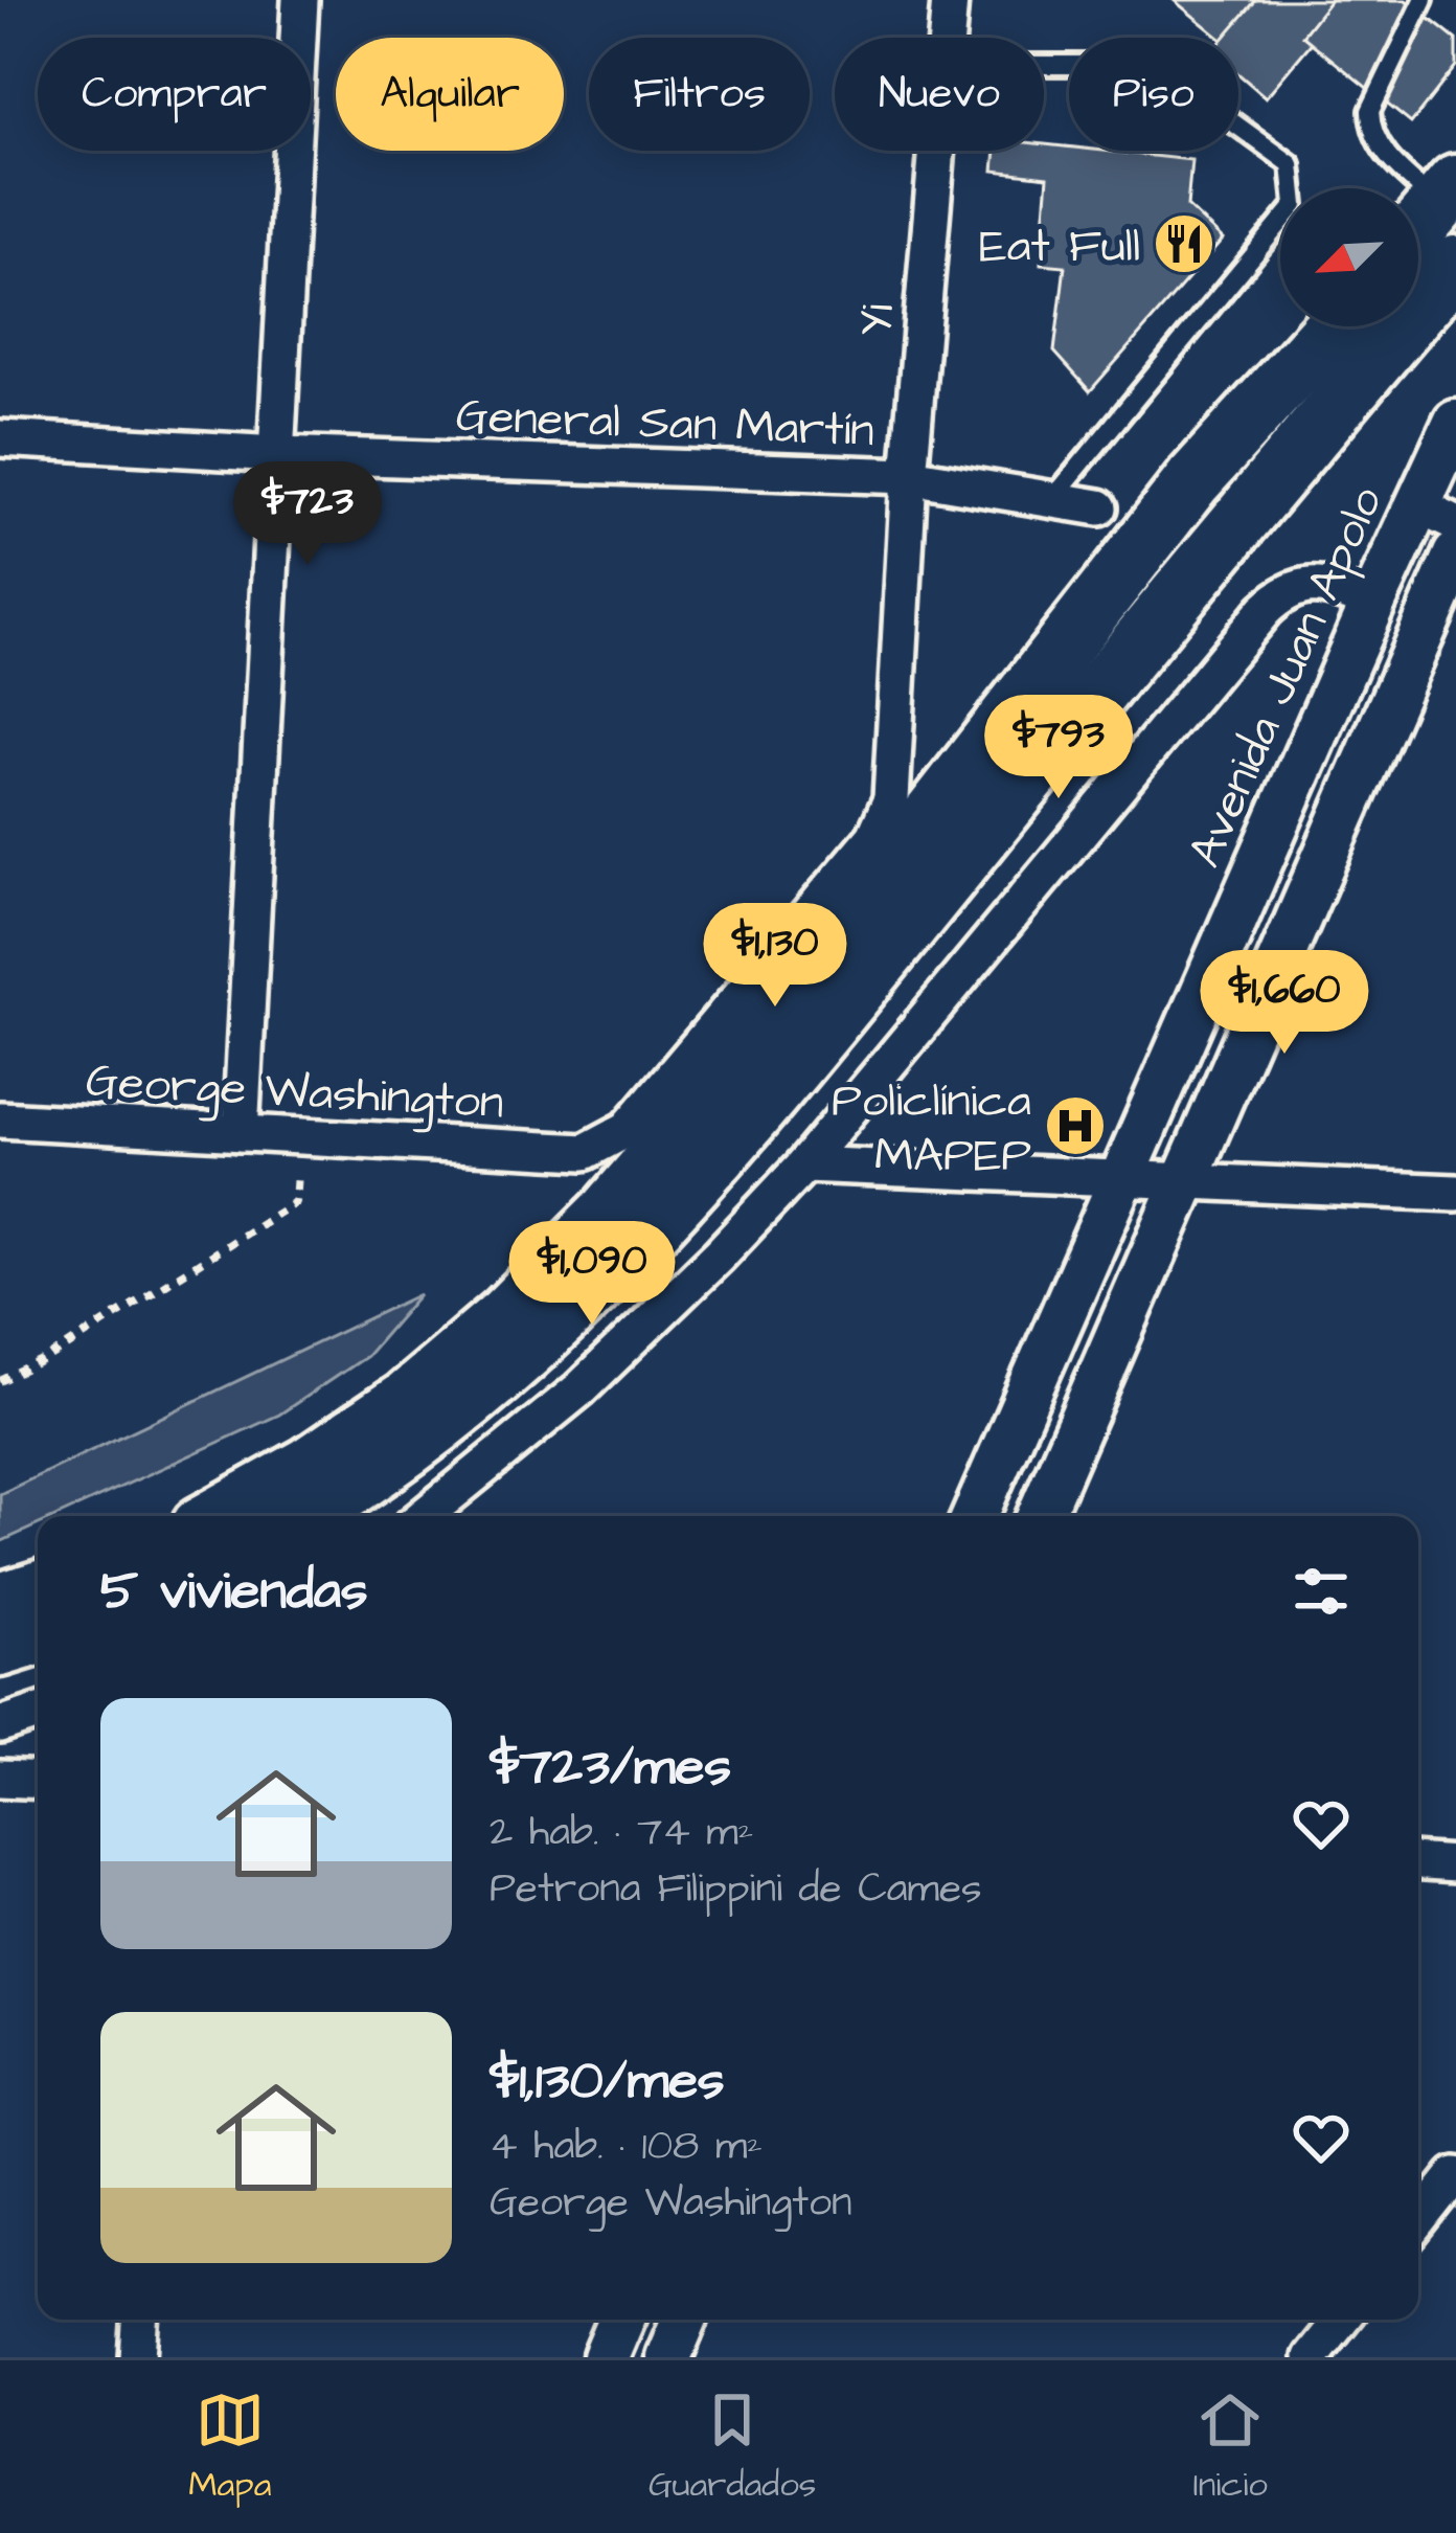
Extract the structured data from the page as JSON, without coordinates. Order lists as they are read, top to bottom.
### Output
{
  "streets": {
    "street": [
      "Yi",
      "General San Martín",
      "Avenida Juan Apolo",
      "George Washington"
    ]
  },
  "crossings": [
    ["Yi", "General San Martín"],
    ["Yi", "George Washington"]
  ],
  "places": {
    "restaurant": ["Eat Full"],
    "hospital": ["Policlínica MAPEP"]
  },
  "north": "bottom left",
  "page": {
    "chip": [
      "Comprar",
      "Alquilar",
      "Filtros",
      "Nuevo",
      "Piso"
    ],
    "price": [
      "$723",
      "$793",
      "$1,130",
      "$1,660",
      "$1,090"
    ],
    "heading": "5 viviendas",
    "list": [
      {
        "name": "$723/mes",
        "note": "2 hab. · 74 m² · Petrona Filippini de Cames"
      },
      {
        "name": "$1,130/mes",
        "note": "4 hab. · 108 m² · George Washington"
      }
    ],
    "tabs": ["Mapa", "Guardados", "Inicio"]
  }
}
